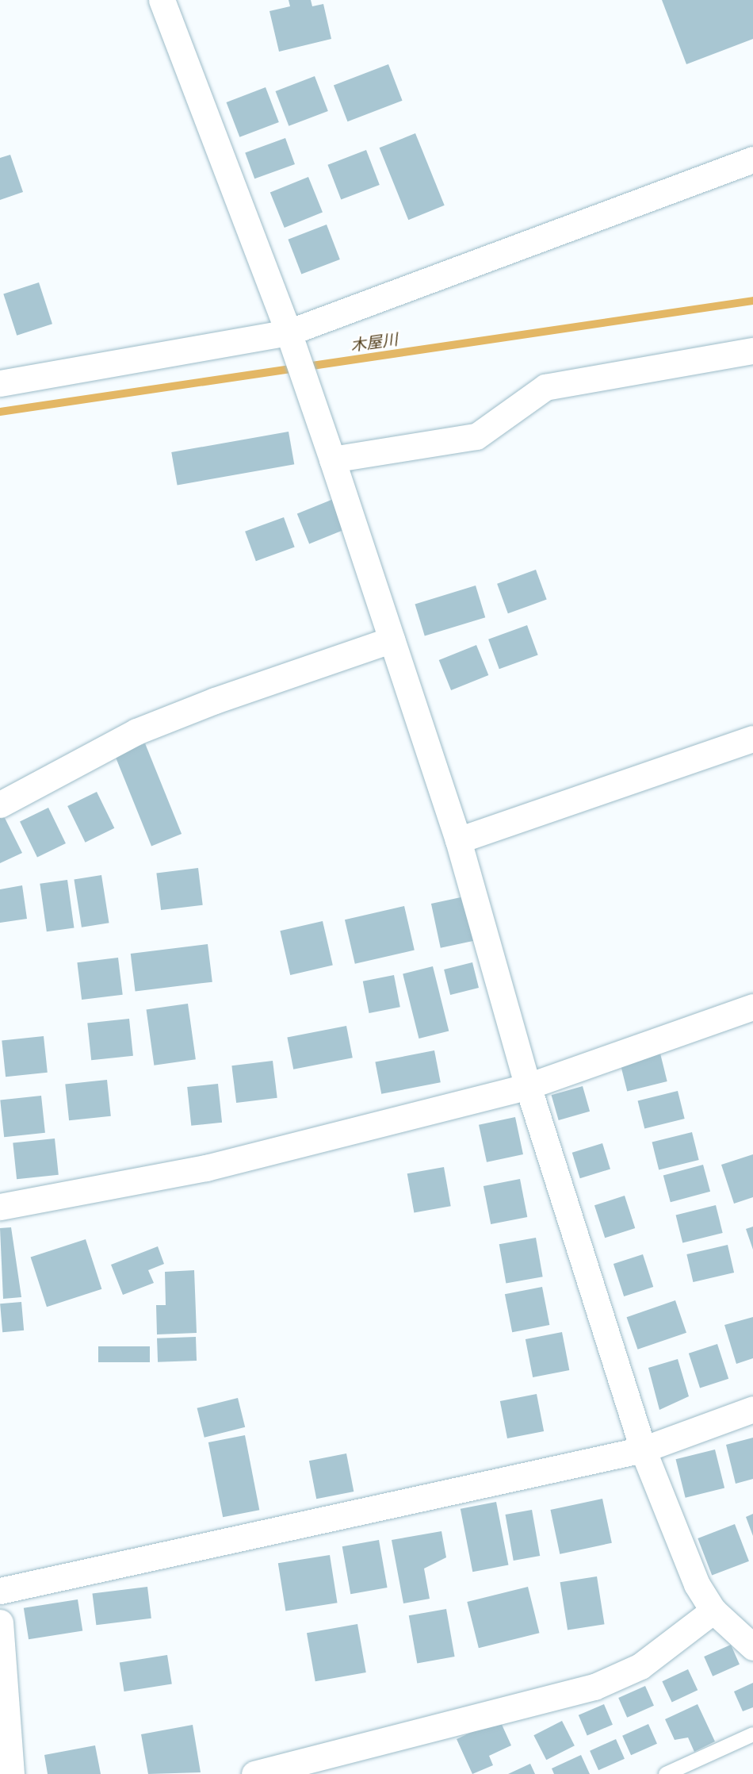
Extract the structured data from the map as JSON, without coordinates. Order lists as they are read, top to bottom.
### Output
{
  "water": ["木屋川"]
}
